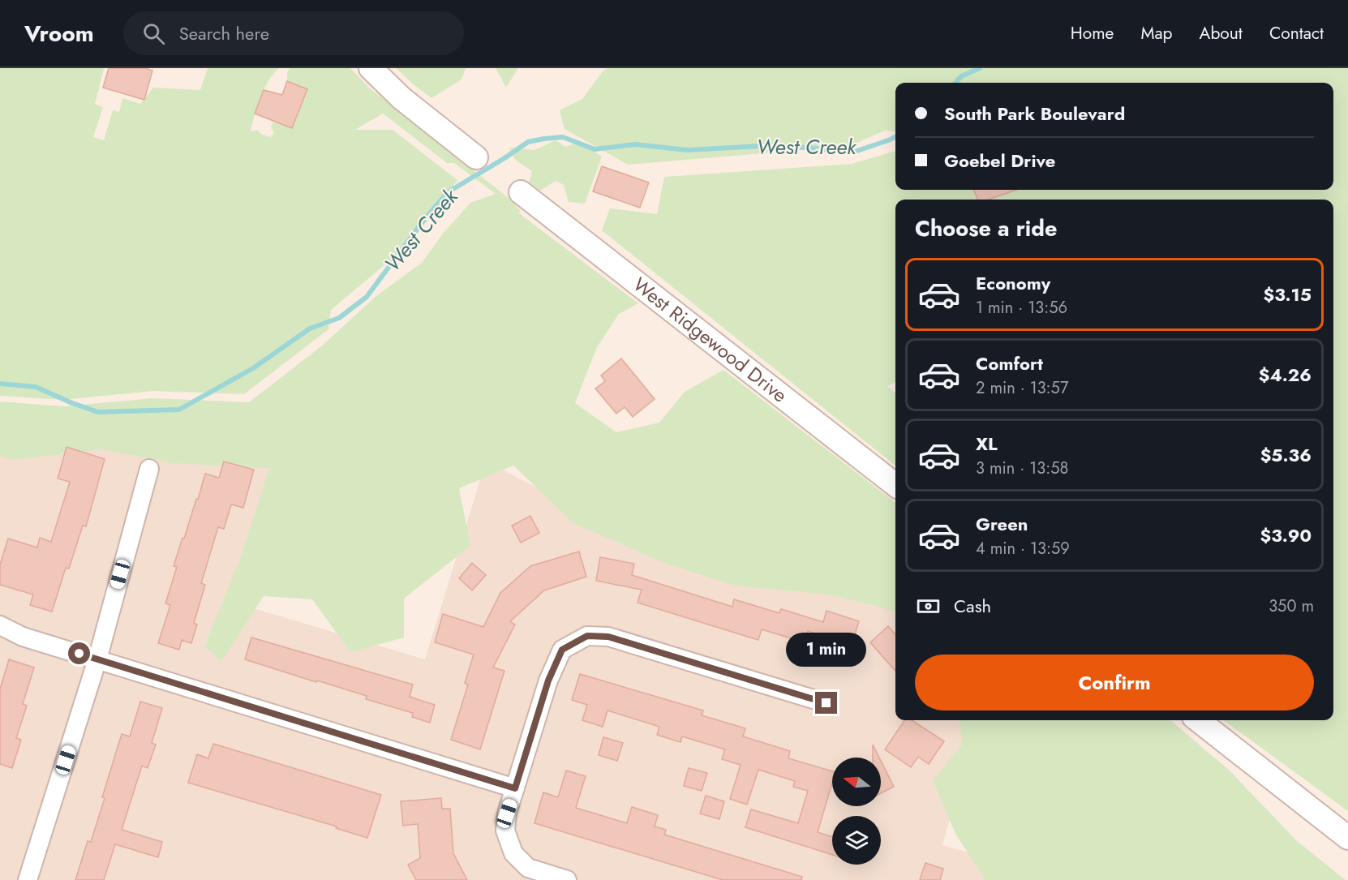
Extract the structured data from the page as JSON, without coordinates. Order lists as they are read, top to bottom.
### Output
{
  "streets": {
    "street": ["West Ridgewood Drive"]
  },
  "water": ["West Creek"],
  "north": "left",
  "page": {
    "header": "Vroom",
    "search": "Search here",
    "nav": [
      "Home",
      "Map",
      "About",
      "Contact"
    ],
    "banner": ["South Park Boulevard", "Goebel Drive"],
    "heading": "Choose a ride",
    "list": [
      {
        "name": "Economy",
        "note": "1 min · 13:56",
        "value": "$3.15"
      },
      {
        "name": "Comfort",
        "note": "2 min · 13:57",
        "value": "$4.26"
      },
      {
        "name": "XL",
        "note": "3 min · 13:58",
        "value": "$5.36"
      },
      {
        "name": "Green",
        "note": "4 min · 13:59",
        "value": "$3.90"
      }
    ],
    "pay": ["Cash", "350 m"],
    "bubble": "1 min",
    "buttons": "Confirm"
  }
}
